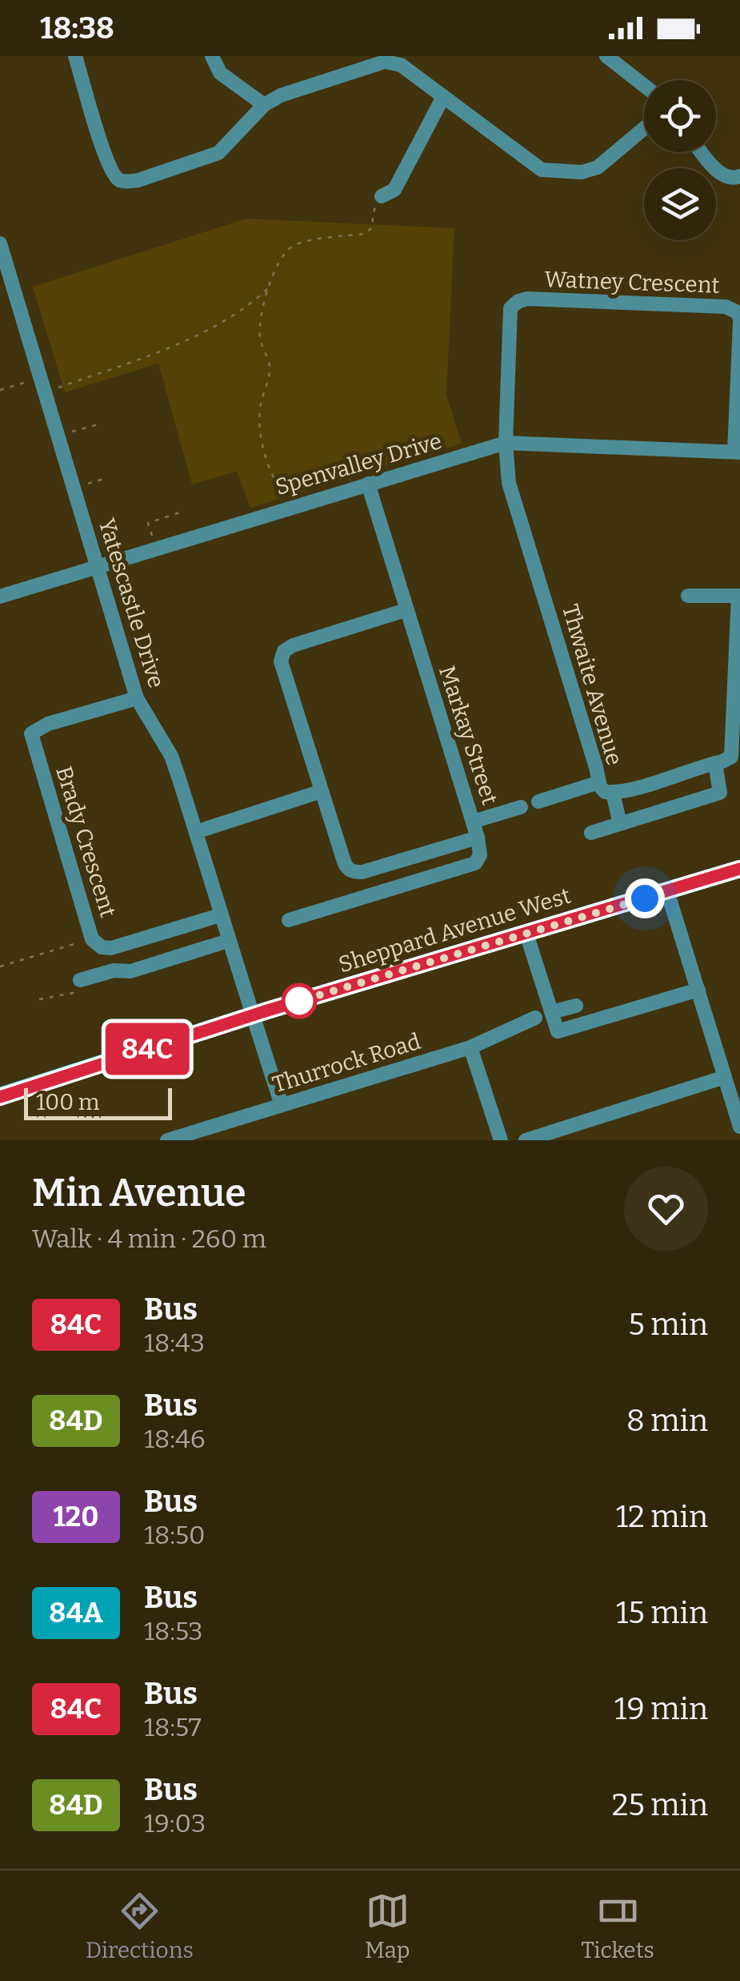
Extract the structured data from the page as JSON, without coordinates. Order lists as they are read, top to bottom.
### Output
{
  "streets": {
    "main road": ["Sheppard Avenue West"],
    "street": [
      "Watney Crescent",
      "Spenvalley Drive",
      "Yatescastle Drive",
      "Thwaite Avenue",
      "Markay Street",
      "Brady Crescent",
      "Thurrock Road"
    ]
  },
  "crossings": [
    ["Watney Crescent", "Spenvalley Drive"],
    ["Watney Crescent", "Thwaite Avenue"],
    ["Spenvalley Drive", "Yatescastle Drive"],
    ["Spenvalley Drive", "Thwaite Avenue"],
    ["Spenvalley Drive", "Markay Street"],
    ["Yatescastle Drive", "Brady Crescent"],
    ["Yatescastle Drive", "Sheppard Avenue West"],
    ["Yatescastle Drive", "Thurrock Road"]
  ],
  "lines": ["bus line 84C"],
  "scale_bar": "100 m",
  "page": {
    "status": "18:38",
    "on_map": "84C",
    "scale": "100 m",
    "heading": ["Min Avenue", "Walk · 4 min · 260 m"],
    "list": [
      {
        "mark": "84C",
        "name": "Bus",
        "note": "18:43",
        "value": "5 min"
      },
      {
        "mark": "84D",
        "name": "Bus",
        "note": "18:46",
        "value": "8 min"
      },
      {
        "mark": "120",
        "name": "Bus",
        "note": "18:50",
        "value": "12 min"
      },
      {
        "mark": "84A",
        "name": "Bus",
        "note": "18:53",
        "value": "15 min"
      },
      {
        "mark": "84C",
        "name": "Bus",
        "note": "18:57",
        "value": "19 min"
      },
      {
        "mark": "84D",
        "name": "Bus",
        "note": "19:03",
        "value": "25 min"
      }
    ],
    "tabs": ["Directions", "Map", "Tickets"]
  }
}
